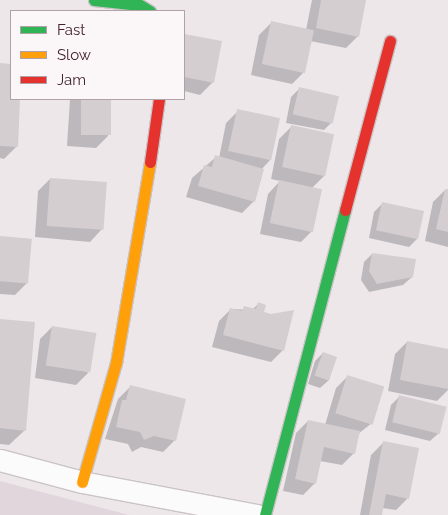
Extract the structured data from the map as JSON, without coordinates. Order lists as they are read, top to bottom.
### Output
{
  "legend": ["Fast", "Slow", "Jam"]
}
